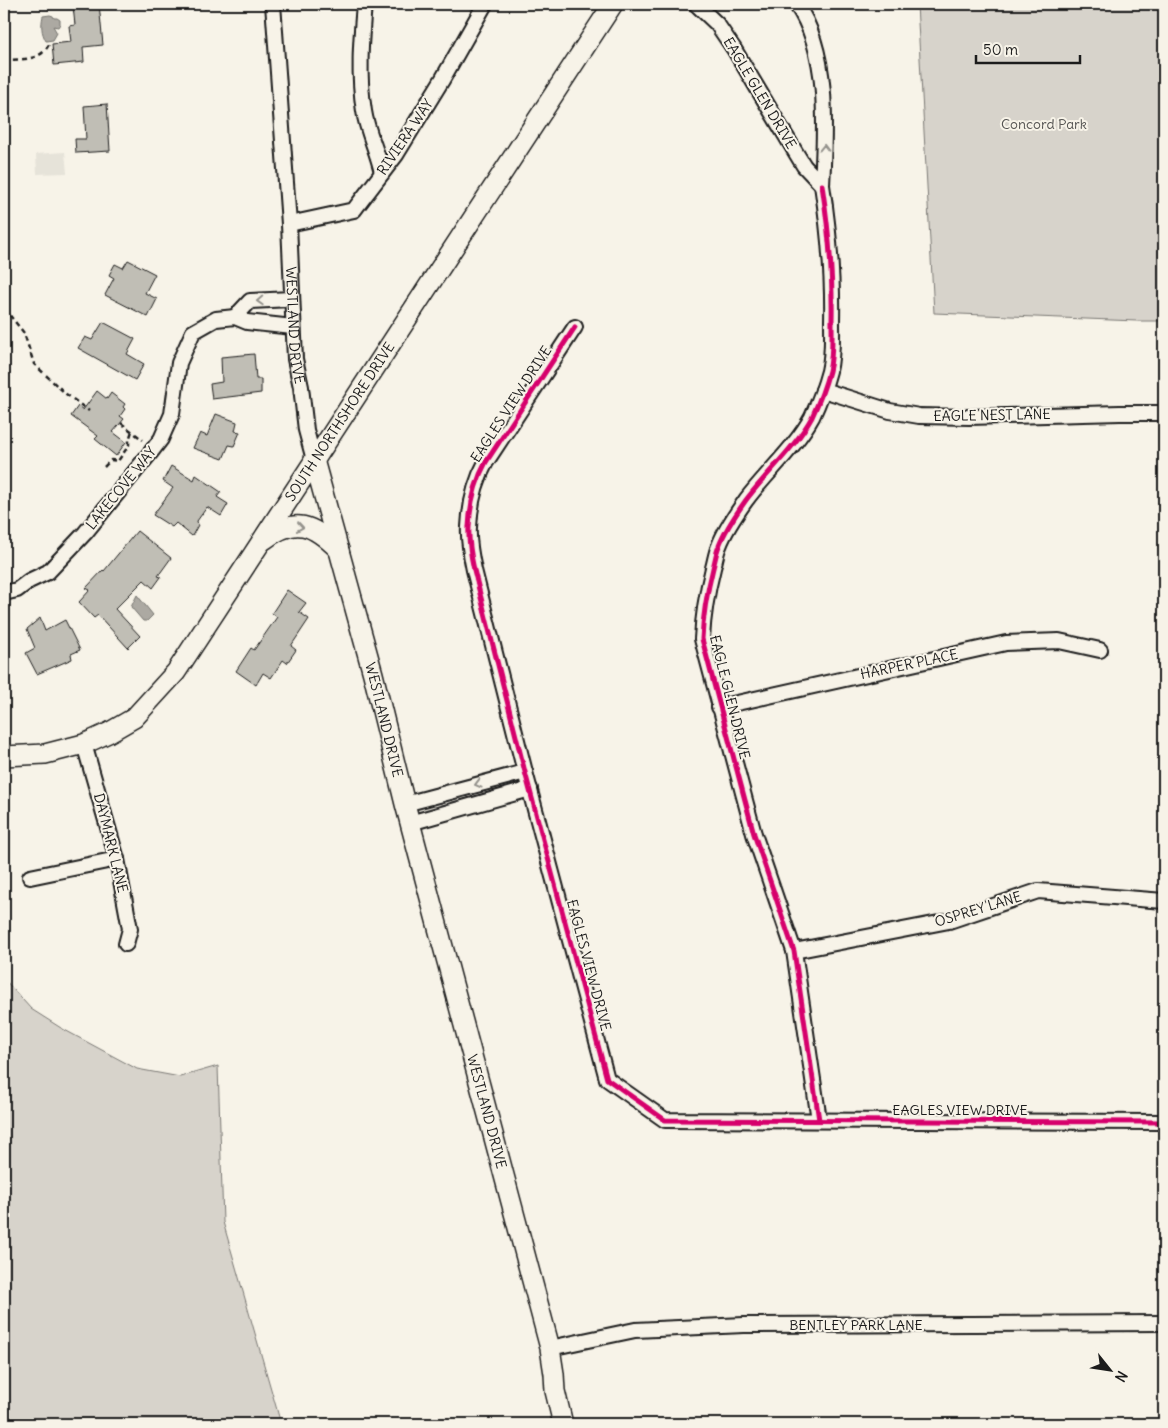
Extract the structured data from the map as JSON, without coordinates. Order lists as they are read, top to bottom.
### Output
{
  "streets": {
    "main road": ["WESTLAND DRIVE", "SOUTH NORTHSHORE DRIVE"],
    "street": [
      "EAGLE GLEN DRIVE",
      "RIVIERA WAY",
      "EAGLES VIEW DRIVE",
      "EAGLE NEST LANE",
      "LAKECOVE WAY",
      "HARPER PLACE",
      "DAYMARK LANE",
      "OSPREY LANE",
      "BENTLEY PARK LANE"
    ]
  },
  "crossings": [
    ["EAGLE GLEN DRIVE", "EAGLES VIEW DRIVE"],
    ["EAGLE GLEN DRIVE", "EAGLE NEST LANE"],
    ["EAGLE GLEN DRIVE", "HARPER PLACE"],
    ["EAGLE GLEN DRIVE", "OSPREY LANE"],
    ["RIVIERA WAY", "WESTLAND DRIVE"],
    ["WESTLAND DRIVE", "SOUTH NORTHSHORE DRIVE"],
    ["WESTLAND DRIVE", "LAKECOVE WAY"],
    ["WESTLAND DRIVE", "BENTLEY PARK LANE"],
    ["SOUTH NORTHSHORE DRIVE", "DAYMARK LANE"]
  ],
  "parks": ["Concord Park"],
  "scale_bar": "50 m",
  "north": "bottom right"
}
